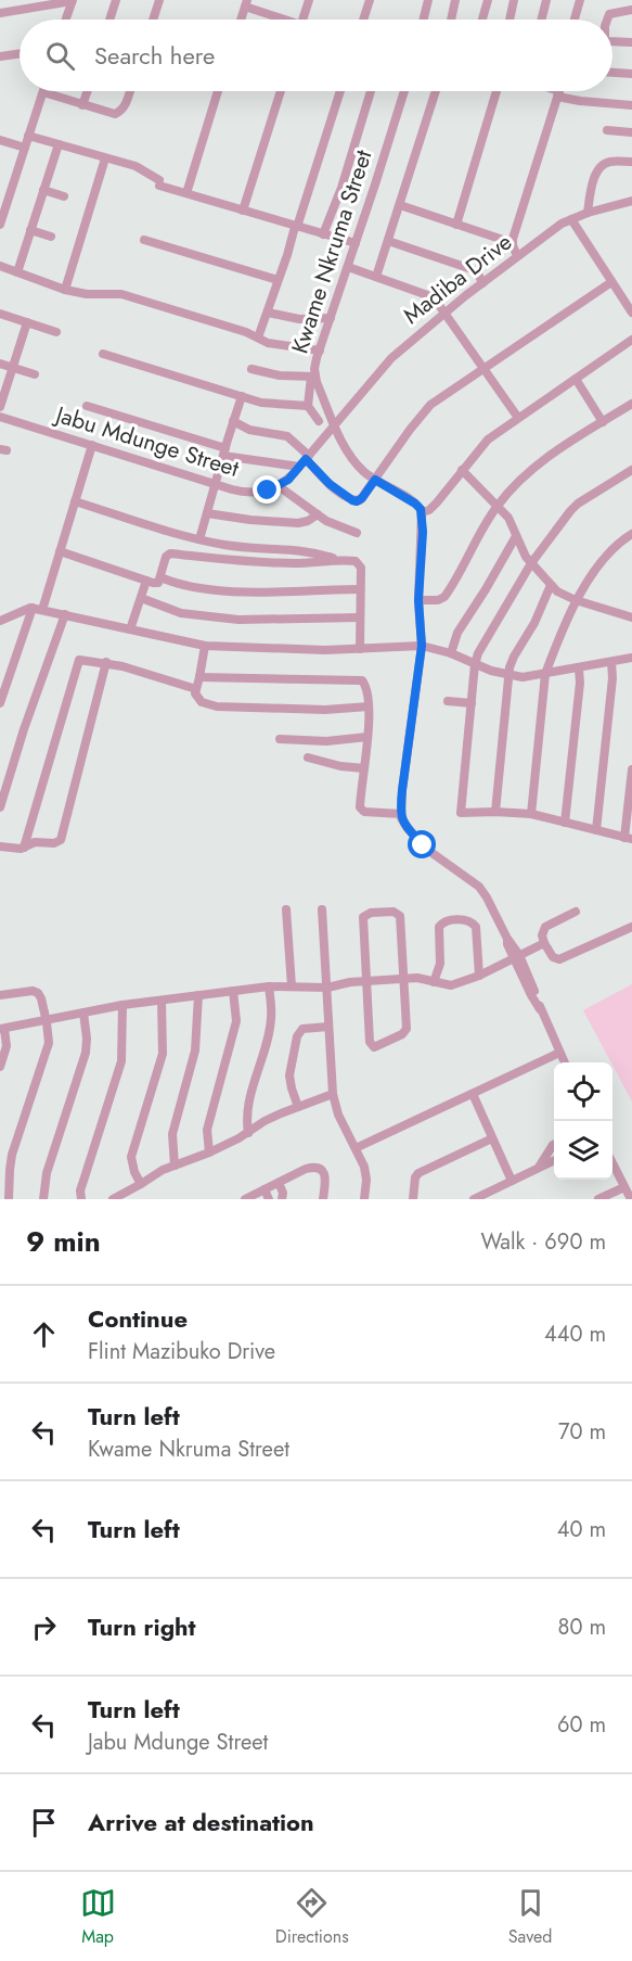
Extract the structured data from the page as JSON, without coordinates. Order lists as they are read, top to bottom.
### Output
{
  "streets": {
    "street": ["Kwame Nkruma Street", "Madiba Drive", "Jabu Mdunge Street"]
  },
  "crossings": [
    ["Kwame Nkruma Street", "Madiba Drive"]
  ],
  "page": {
    "search": "Search here",
    "heading": ["9 min", "Walk · 690 m"],
    "list": [
      ["Continue", "Flint Mazibuko Drive", "440 m"],
      ["Turn left", "Kwame Nkruma Street", "70 m"],
      ["Turn left", "40 m"],
      ["Turn right", "80 m"],
      ["Turn left", "Jabu Mdunge Street", "60 m"],
      "Arrive at destination"
    ],
    "nav": ["Map", "Directions", "Saved"]
  }
}
